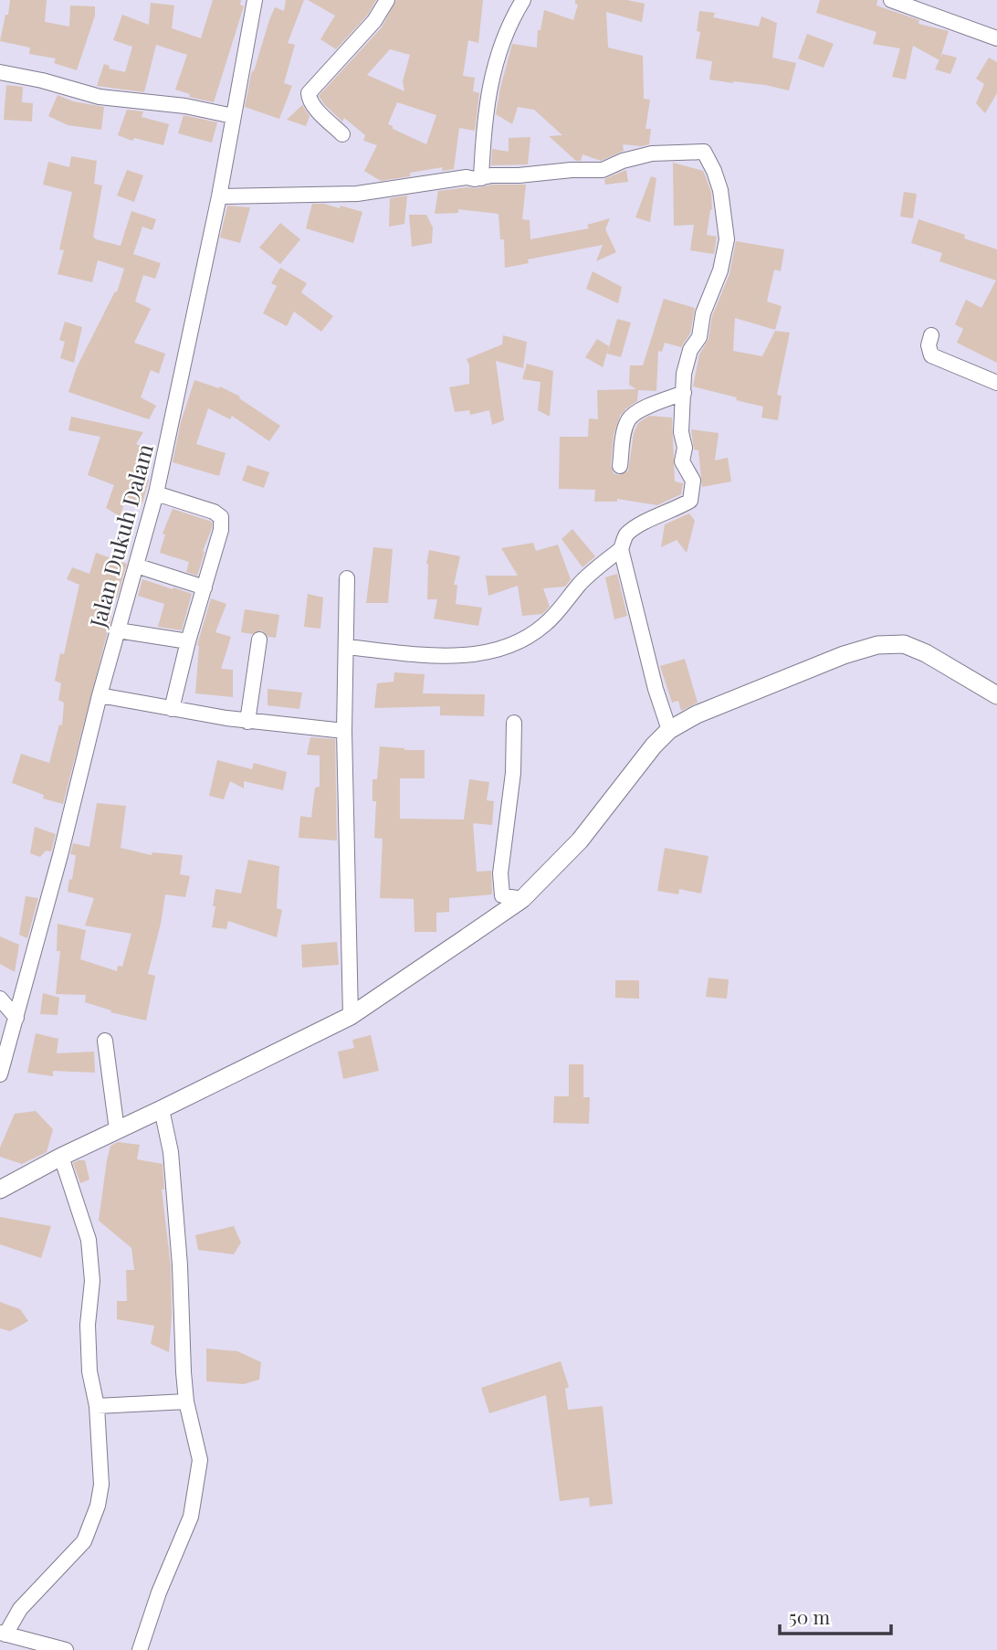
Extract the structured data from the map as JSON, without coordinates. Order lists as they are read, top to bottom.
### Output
{
  "streets": {
    "street": ["Jalan Dukuh Dalam"]
  },
  "scale_bar": "50 m"
}
